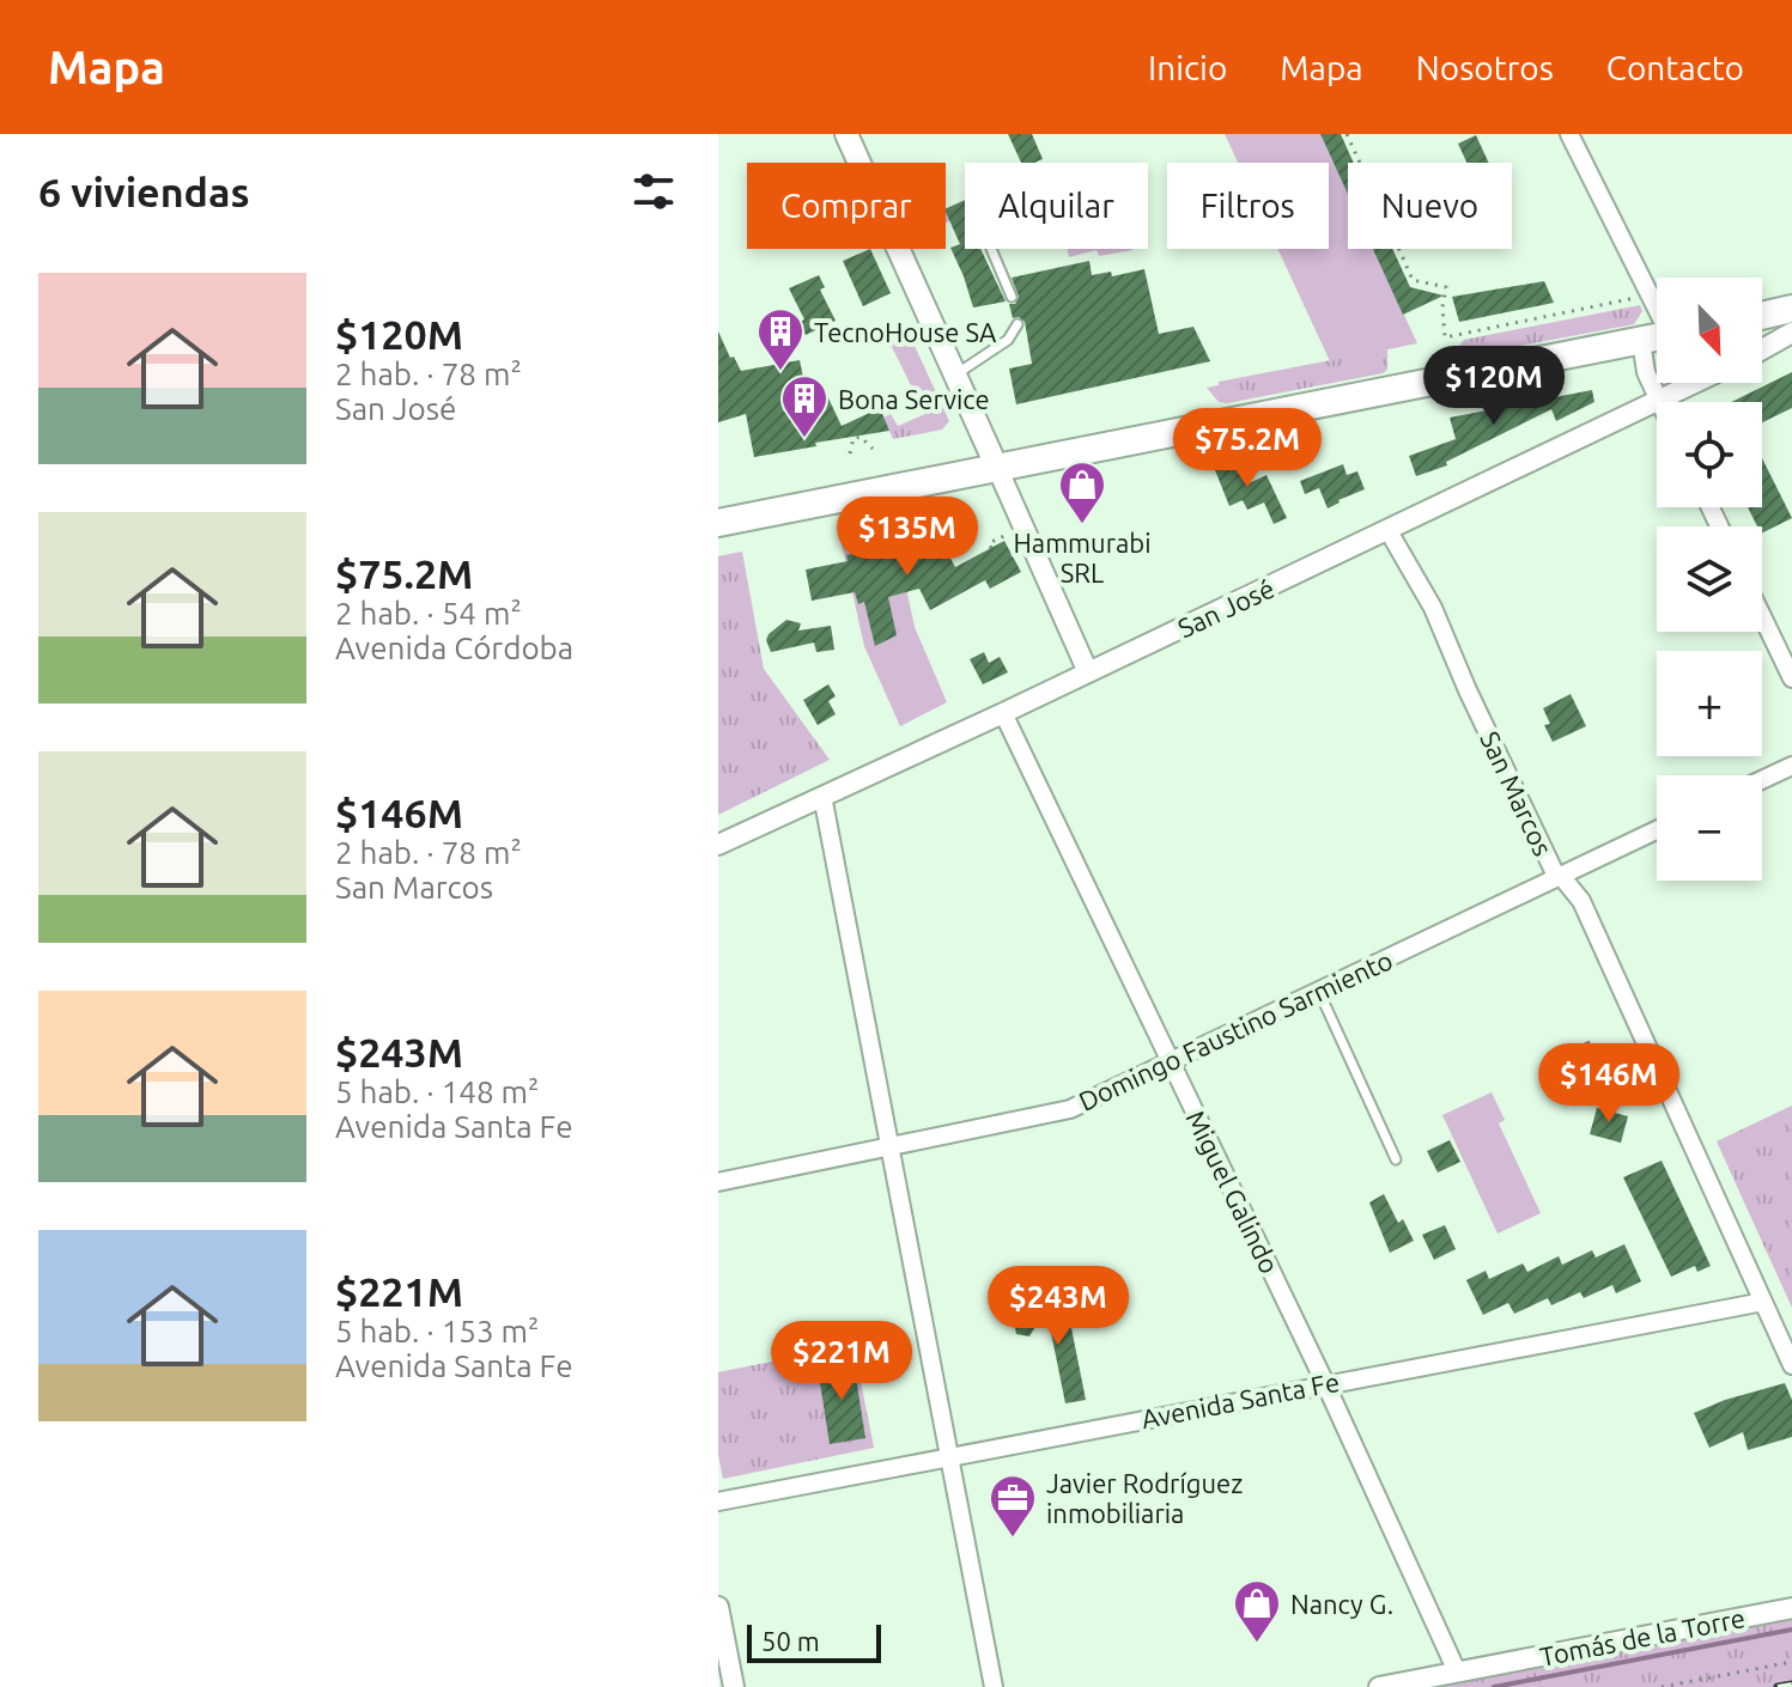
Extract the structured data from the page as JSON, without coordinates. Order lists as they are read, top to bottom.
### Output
{
  "streets": {
    "street": [
      "San José",
      "San Marcos",
      "Domingo Faustino Sarmiento",
      "Miguel Galindo",
      "Avenida Santa Fe",
      "Tomás de la Torre"
    ]
  },
  "crossings": [
    ["San José", "San Marcos"],
    ["San José", "Miguel Galindo"],
    ["San Marcos", "Domingo Faustino Sarmiento"],
    ["San Marcos", "Avenida Santa Fe"],
    ["Domingo Faustino Sarmiento", "Miguel Galindo"],
    ["Miguel Galindo", "Avenida Santa Fe"],
    ["Miguel Galindo", "Tomás de la Torre"]
  ],
  "places": {
    "building": ["TecnoHouse SA", "Bona Service"],
    "shop": ["Hammurabi SRL", "Nancy G."],
    "office": ["Javier Rodríguez inmobiliaria"]
  },
  "scale_bar": "50 m",
  "north": "bottom right",
  "page": {
    "header": "Mapa",
    "nav": [
      "Inicio",
      "Mapa",
      "Nosotros",
      "Contacto"
    ],
    "heading": "6 viviendas",
    "chip": [
      "Comprar",
      "Alquilar",
      "Filtros",
      "Nuevo"
    ],
    "list": [
      {
        "name": "$120M",
        "note": "2 hab. · 78 m² · San José"
      },
      {
        "name": "$75.2M",
        "note": "2 hab. · 54 m² · Avenida Córdoba"
      },
      {
        "name": "$146M",
        "note": "2 hab. · 78 m² · San Marcos"
      },
      {
        "name": "$243M",
        "note": "5 hab. · 148 m² · Avenida Santa Fe"
      },
      {
        "name": "$221M",
        "note": "5 hab. · 153 m² · Avenida Santa Fe"
      }
    ],
    "map_buttons": ["+", "−"],
    "price": [
      "$120M",
      "$75.2M",
      "$135M",
      "$146M",
      "$243M",
      "$221M"
    ],
    "scale": "50 m"
  }
}
